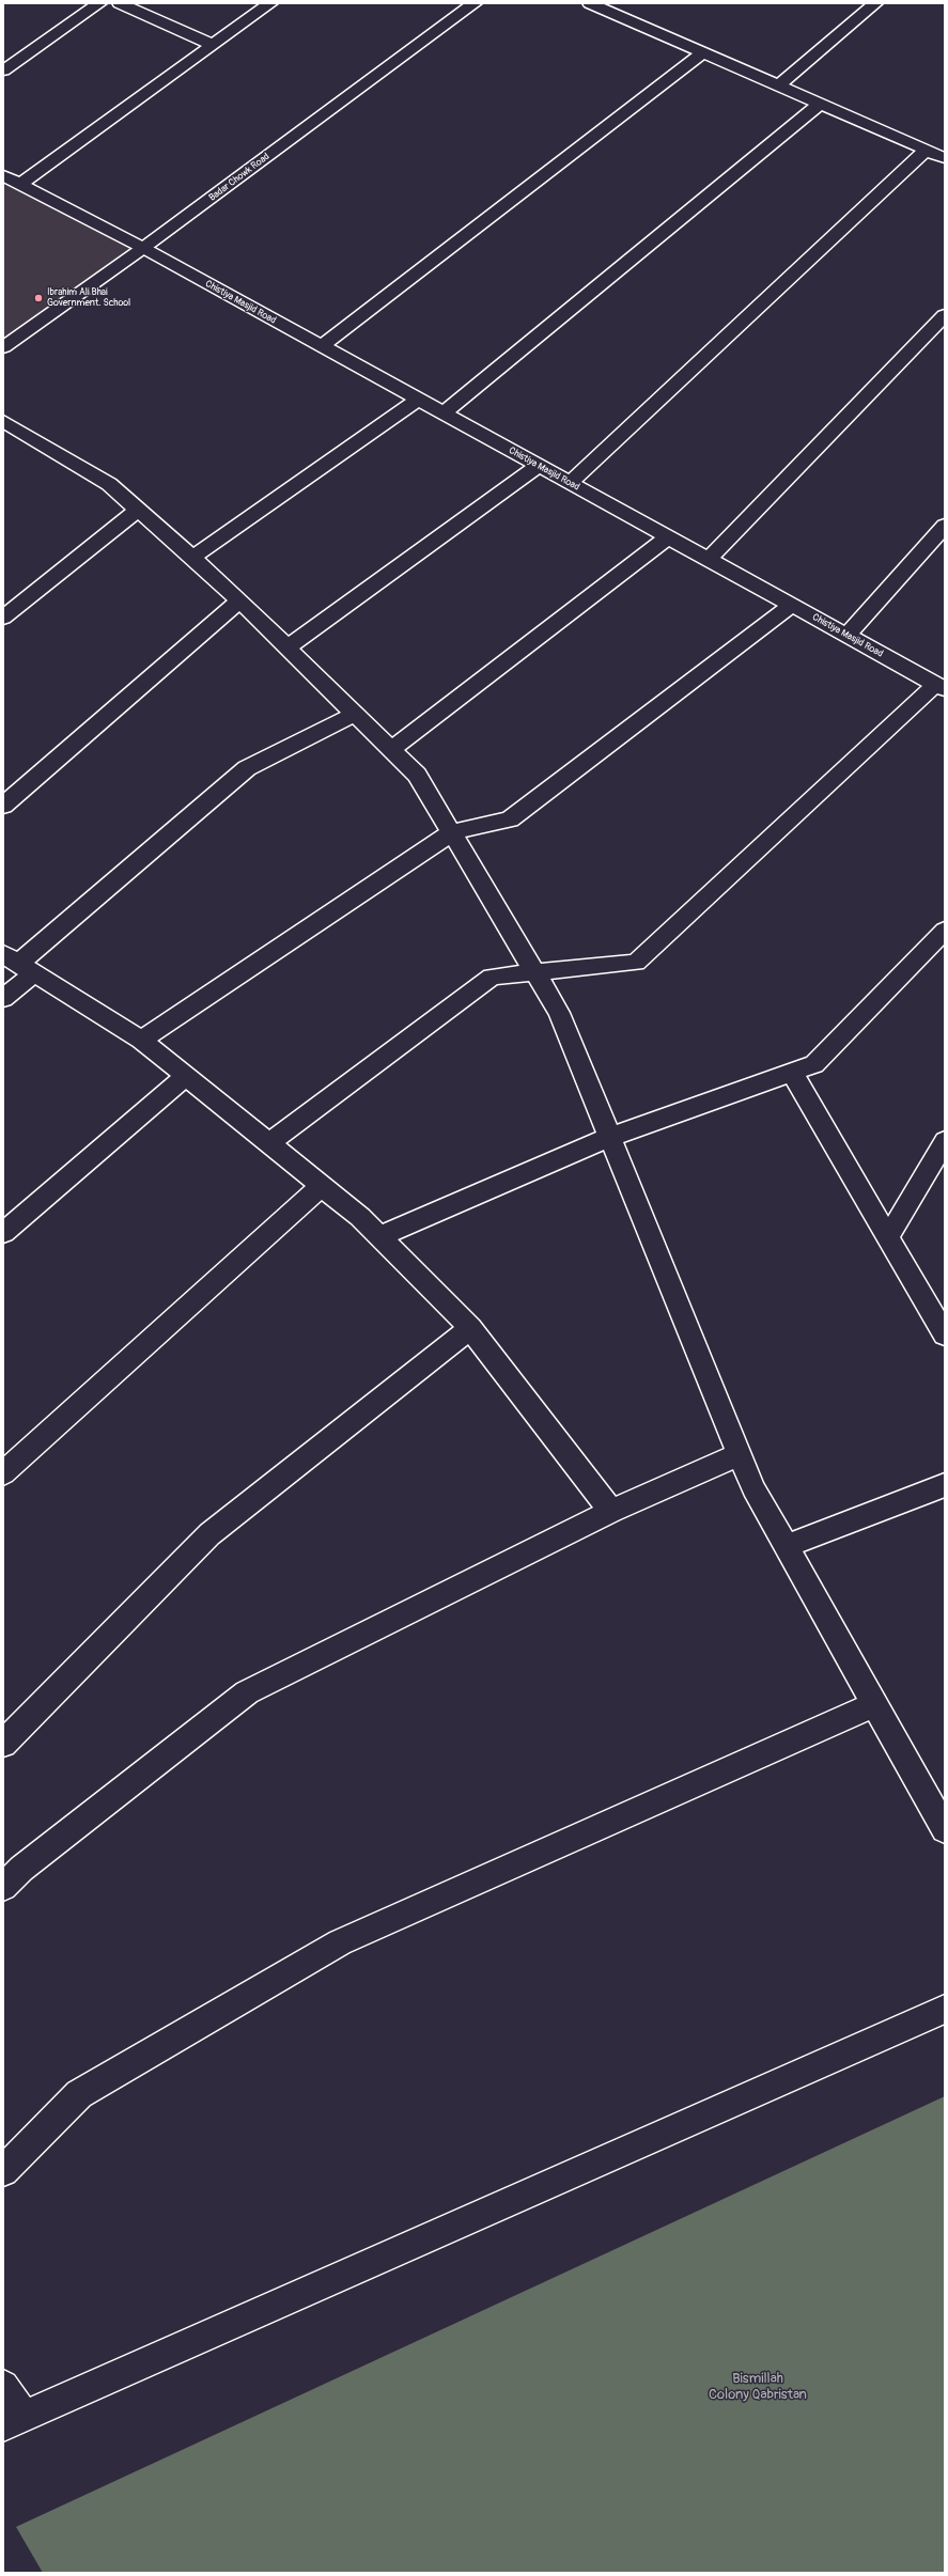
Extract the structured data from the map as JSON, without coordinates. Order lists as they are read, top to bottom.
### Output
{
  "streets": {
    "street": ["Badar Chowk Road", "Chistiya Masjid Road"]
  },
  "crossings": [
    ["Badar Chowk Road", "Chistiya Masjid Road"]
  ],
  "parks": ["Bismillah Colony Qabristan"],
  "places": ["Ibrahim Ali Bhai Government. School"]
}
